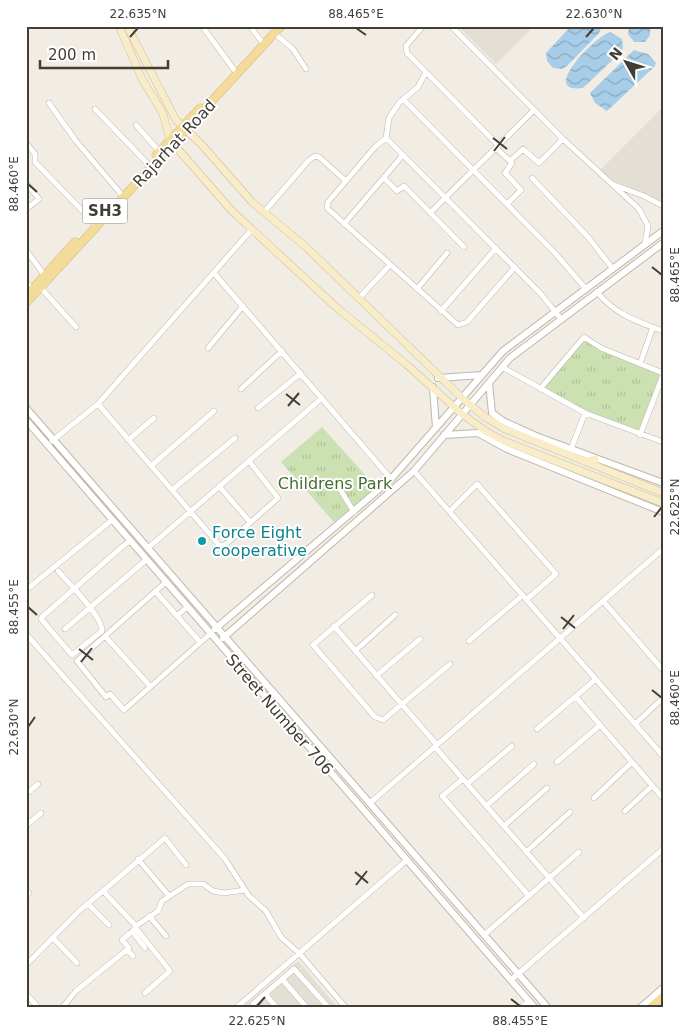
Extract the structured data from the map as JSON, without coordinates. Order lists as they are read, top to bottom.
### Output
{
  "streets": {
    "main road": ["Rajarhat Road", "SH3"],
    "street": ["Street Number 706"]
  },
  "parks": ["Childrens Park"],
  "places": ["Force Eight cooperative"],
  "scale_bar": "200 m",
  "north": "top left",
  "coordinates": [
    "22.635°N",
    "88.465°E",
    "22.630°N",
    "88.460°E",
    "22.625°N",
    "88.455°E"
  ]
}
